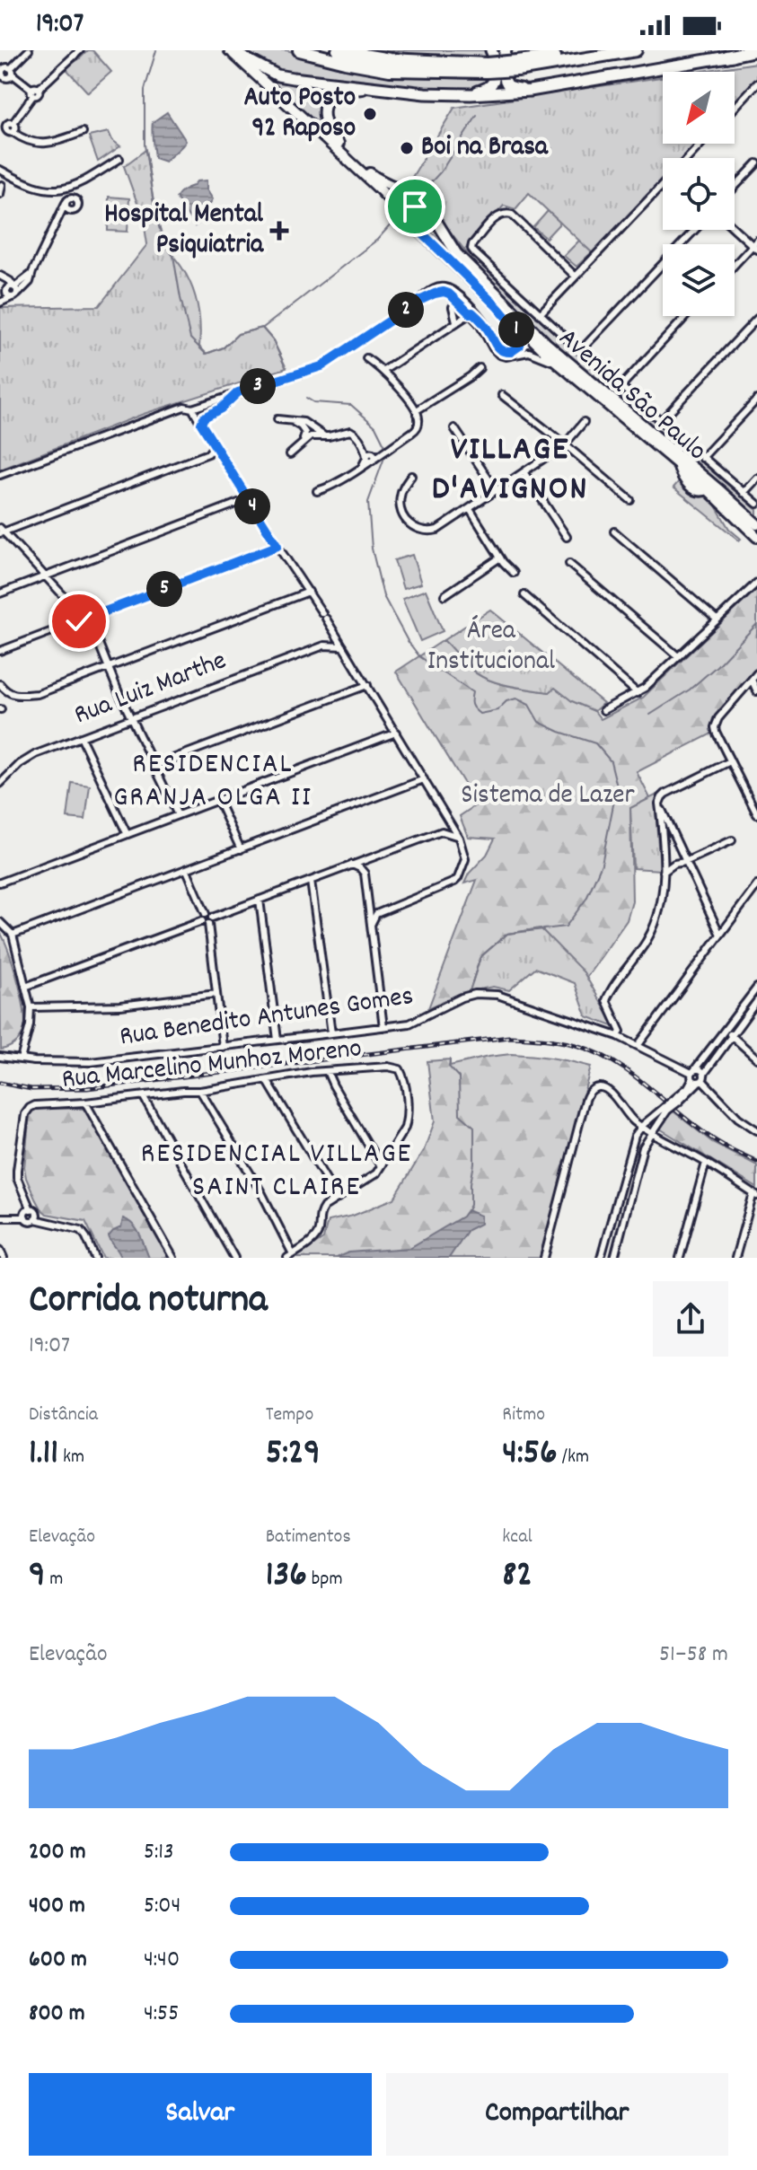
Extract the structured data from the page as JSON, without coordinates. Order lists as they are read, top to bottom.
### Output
{
  "streets": {
    "main road": ["Avenida São Paulo"],
    "street": ["Rua Luiz Marthe", "Rua Benedito Antunes Gomes", "Rua Marcelino Munhoz Moreno"]
  },
  "districts": ["VILLAGE D'AVIGNON", "RESIDENCIAL GRANJA OLGA II", "RESIDENCIAL VILLAGE SAINT CLAIRE"],
  "parks": ["Área Institucional", "Sistema de Lazer"],
  "places": {
    "other": ["Auto Posto 92 Raposo", "Boi na Brasa"],
    "health": ["Hospital Mental Psiquiatria"]
  },
  "north": "bottom left",
  "page": {
    "status": "19:07",
    "pins": [
      "2",
      "1",
      "3",
      "4",
      "5"
    ],
    "heading": ["Corrida noturna", "19:07"],
    "stats": [
      ["Distância", "1.11 km"],
      ["Tempo", "5:29"],
      ["Ritmo", "4:56 /km"],
      ["Elevação", "9 m"],
      ["Batimentos", "136 bpm"],
      ["kcal", "82"]
    ],
    "chart": ["Elevação", "51–58 m"],
    "list": [
      {
        "name": "200 m",
        "note": "5:13"
      },
      {
        "name": "400 m",
        "note": "5:04"
      },
      {
        "name": "600 m",
        "note": "4:40"
      },
      {
        "name": "800 m",
        "note": "4:55"
      }
    ],
    "buttons": ["Salvar", "Compartilhar"]
  }
}
